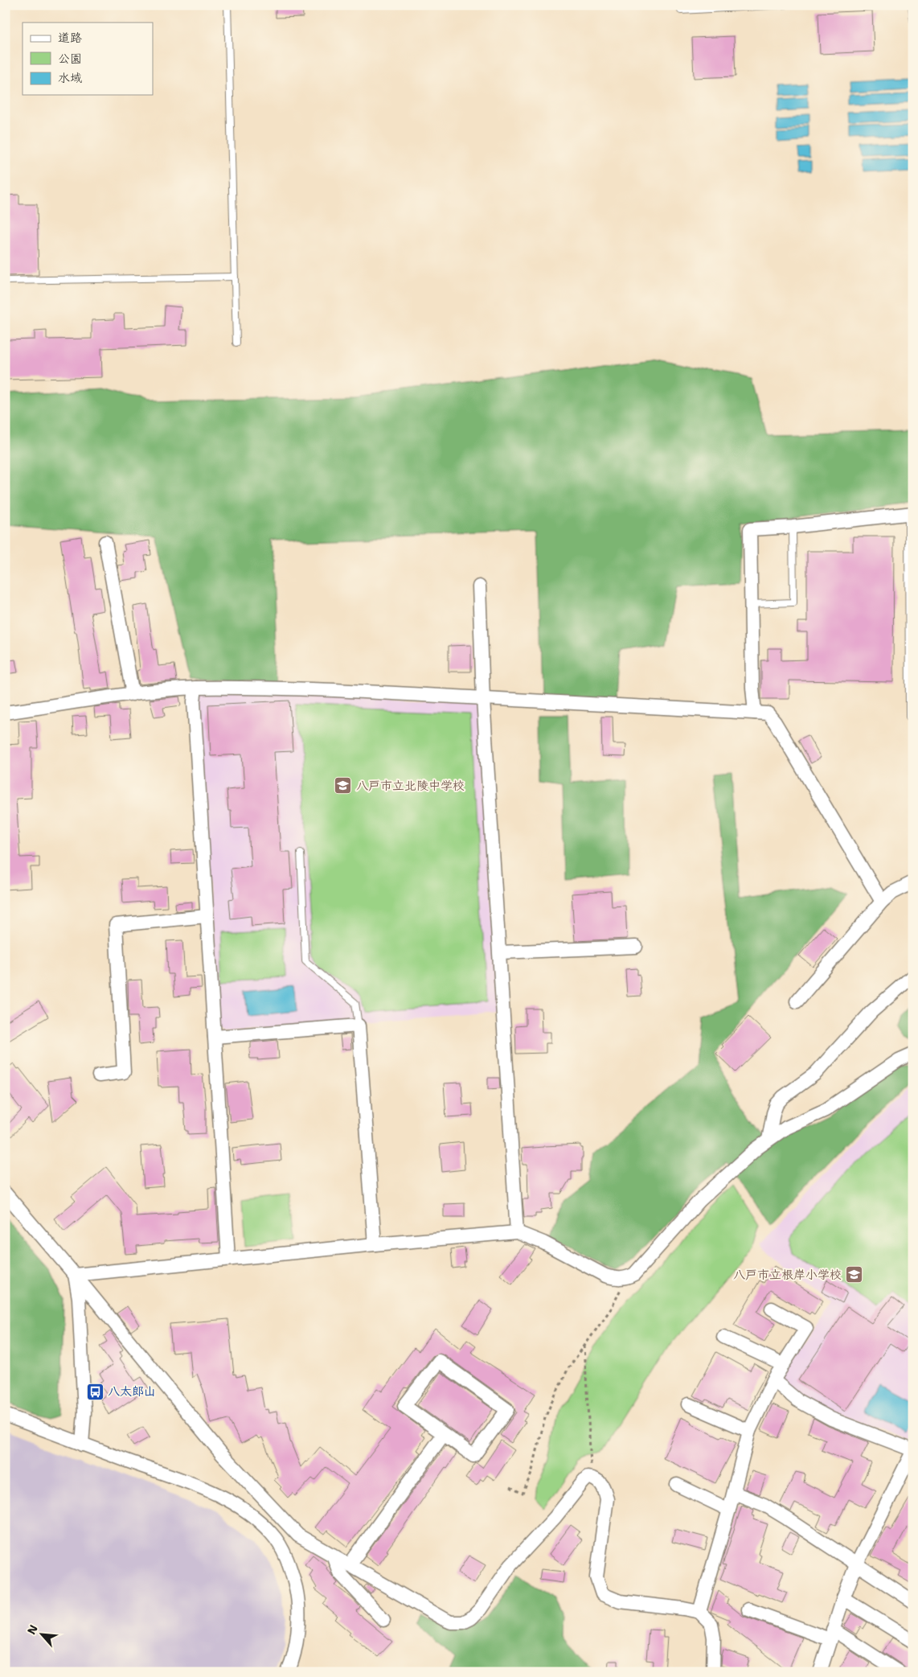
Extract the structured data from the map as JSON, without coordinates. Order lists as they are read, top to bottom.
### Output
{
  "places": {
    "school or university": ["八戸市立北陵中学校", "八戸市立根岸小学校"],
    "bus stop": ["八太郎山"]
  },
  "legend": ["道路", "公園", "水域"],
  "north": "top left"
}
